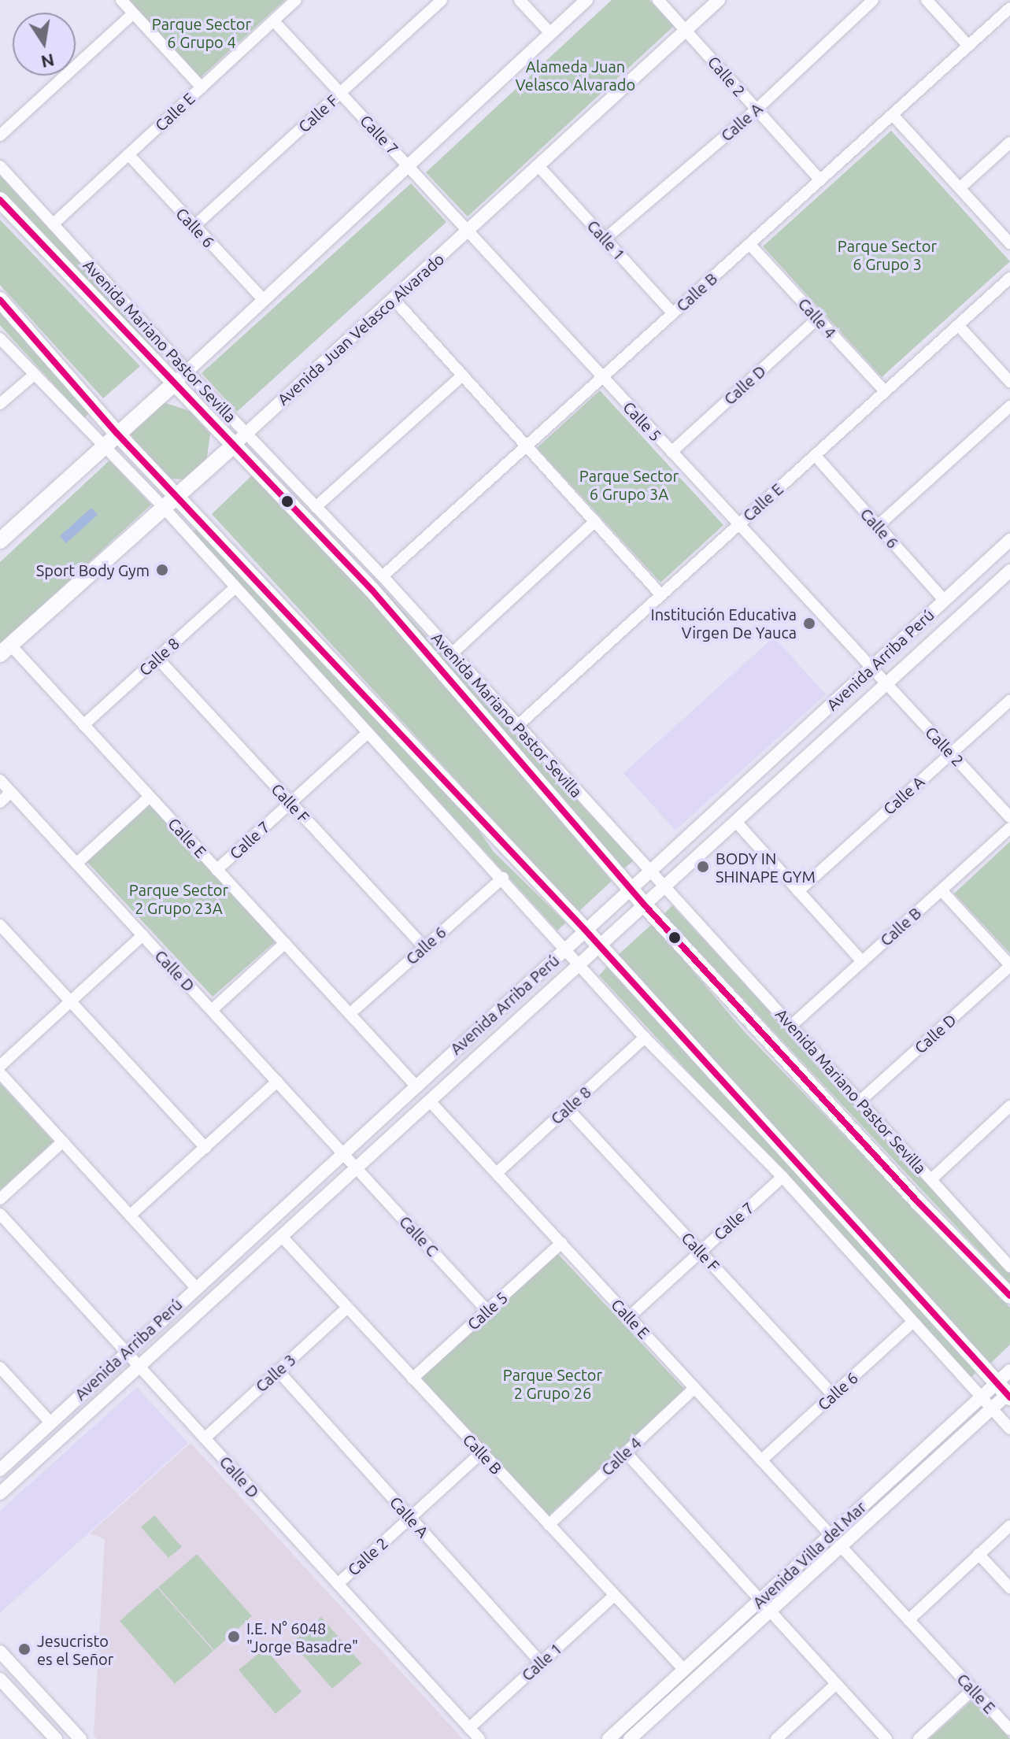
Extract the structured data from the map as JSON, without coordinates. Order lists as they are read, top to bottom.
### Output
{
  "streets": {
    "main road": ["Avenida Juan Velasco Alvarado", "Avenida Mariano Pastor Sevilla"],
    "street": [
      "Calle 2",
      "Calle E",
      "Calle F",
      "Calle A",
      "Calle 7",
      "Calle 6",
      "Calle 1",
      "Calle B",
      "Calle 4",
      "Calle D",
      "Calle 5",
      "Calle 8",
      "Avenida Arriba Perú",
      "Calle C",
      "Calle 3",
      "Avenida Villa del Mar"
    ]
  },
  "crossings": [
    ["Calle 2", "Calle A"],
    ["Calle 2", "Calle B"],
    ["Calle 2", "Avenida Juan Velasco Alvarado"],
    ["Calle 2", "Calle D"],
    ["Calle 2", "Calle 5"],
    ["Calle 2", "Avenida Arriba Perú"],
    ["Calle E", "Calle 7"],
    ["Calle E", "Calle 6"],
    ["Calle E", "Calle 4"],
    ["Calle E", "Avenida Juan Velasco Alvarado"],
    ["Calle E", "Avenida Mariano Pastor Sevilla"],
    ["Calle E", "Calle 5"],
    ["Calle E", "Calle 8"],
    ["Calle E", "Avenida Arriba Perú"],
    ["Calle E", "Avenida Villa del Mar"],
    ["Calle F", "Calle 7"],
    ["Calle F", "Calle 6"],
    ["Calle F", "Calle 8"],
    ["Calle A", "Calle 1"],
    ["Calle A", "Calle 3"],
    ["Calle 7", "Calle 5"],
    ["Calle 6", "Avenida Arriba Perú"],
    ["Calle 1", "Calle B"],
    ["Calle 1", "Avenida Juan Velasco Alvarado"],
    ["Calle 1", "Calle D"],
    ["Calle B", "Calle 4"],
    ["Calle B", "Avenida Mariano Pastor Sevilla"],
    ["Calle B", "Calle 5"],
    ["Calle B", "Avenida Arriba Perú"],
    ["Calle B", "Calle 3"],
    ["Calle B", "Avenida Villa del Mar"],
    ["Calle 4", "Calle D"],
    ["Avenida Juan Velasco Alvarado", "Avenida Mariano Pastor Sevilla"],
    ["Avenida Juan Velasco Alvarado", "Calle 5"],
    ["Avenida Mariano Pastor Sevilla", "Calle D"],
    ["Avenida Mariano Pastor Sevilla", "Avenida Arriba Perú"],
    ["Calle D", "Calle 5"],
    ["Calle D", "Avenida Arriba Perú"],
    ["Calle D", "Calle C"],
    ["Calle D", "Calle 3"],
    ["Calle 5", "Avenida Arriba Perú"],
    ["Calle 5", "Calle C"],
    ["Avenida Arriba Perú", "Calle C"]
  ],
  "parks": [
    "Parque Sector 6 Grupo 4",
    "Alameda Juan Velasco Alvarado",
    "Parque Sector 6 Grupo 3",
    "Parque Sector 6 Grupo 3A",
    "Parque Sector 2 Grupo 23A",
    "Parque Sector 2 Grupo 26"
  ],
  "places": [
    "Sport Body Gym",
    "Institución Educativa Virgen De Yauca",
    "BODY IN SHINAPE GYM",
    "I.E. N° 6048 \"Jorge Basadre\"",
    "Jesucristo es el Señor"
  ],
  "north": "bottom"
}
